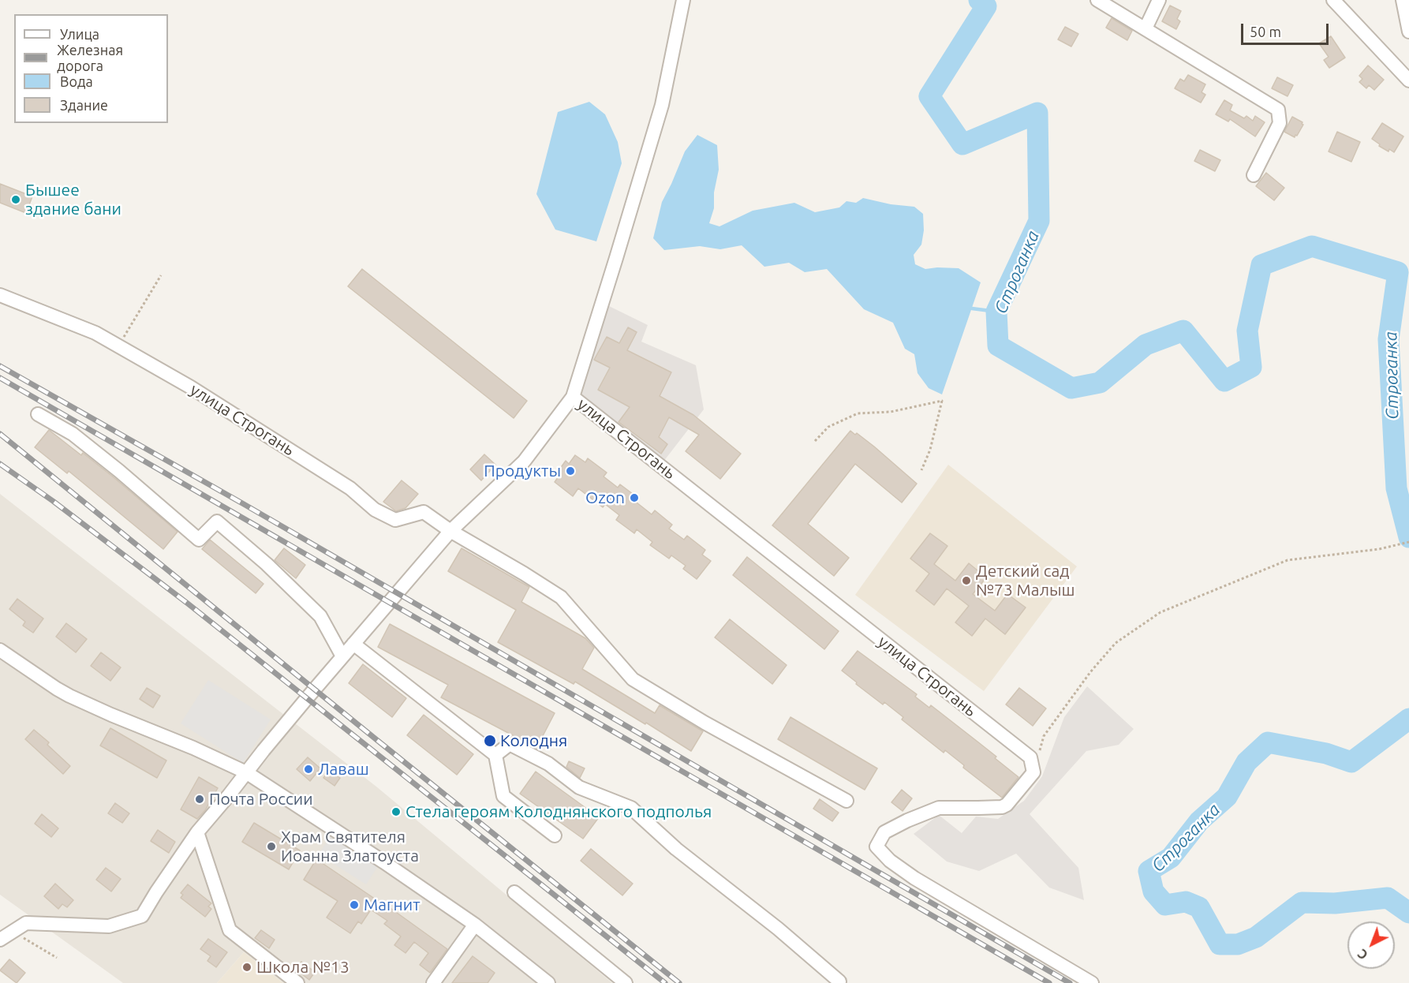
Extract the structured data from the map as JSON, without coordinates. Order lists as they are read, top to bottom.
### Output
{
  "streets": {
    "street": ["улица Строгань"]
  },
  "water": ["Строганка"],
  "places": [
    "Бышее здание бани",
    "Продукты",
    "Ozon",
    "Детский сад №73 Малыш",
    "Колодня",
    "Лаваш",
    "Почта России",
    "Стела героям Колоднянского подполья",
    "Храм Святителя Иоанна Златоуста",
    "Магнит",
    "Школа №13"
  ],
  "legend": [
    "Улица",
    "Железная дорога",
    "Вода",
    "Здание"
  ],
  "scale_bar": "50 m",
  "north": "bottom left"
}
